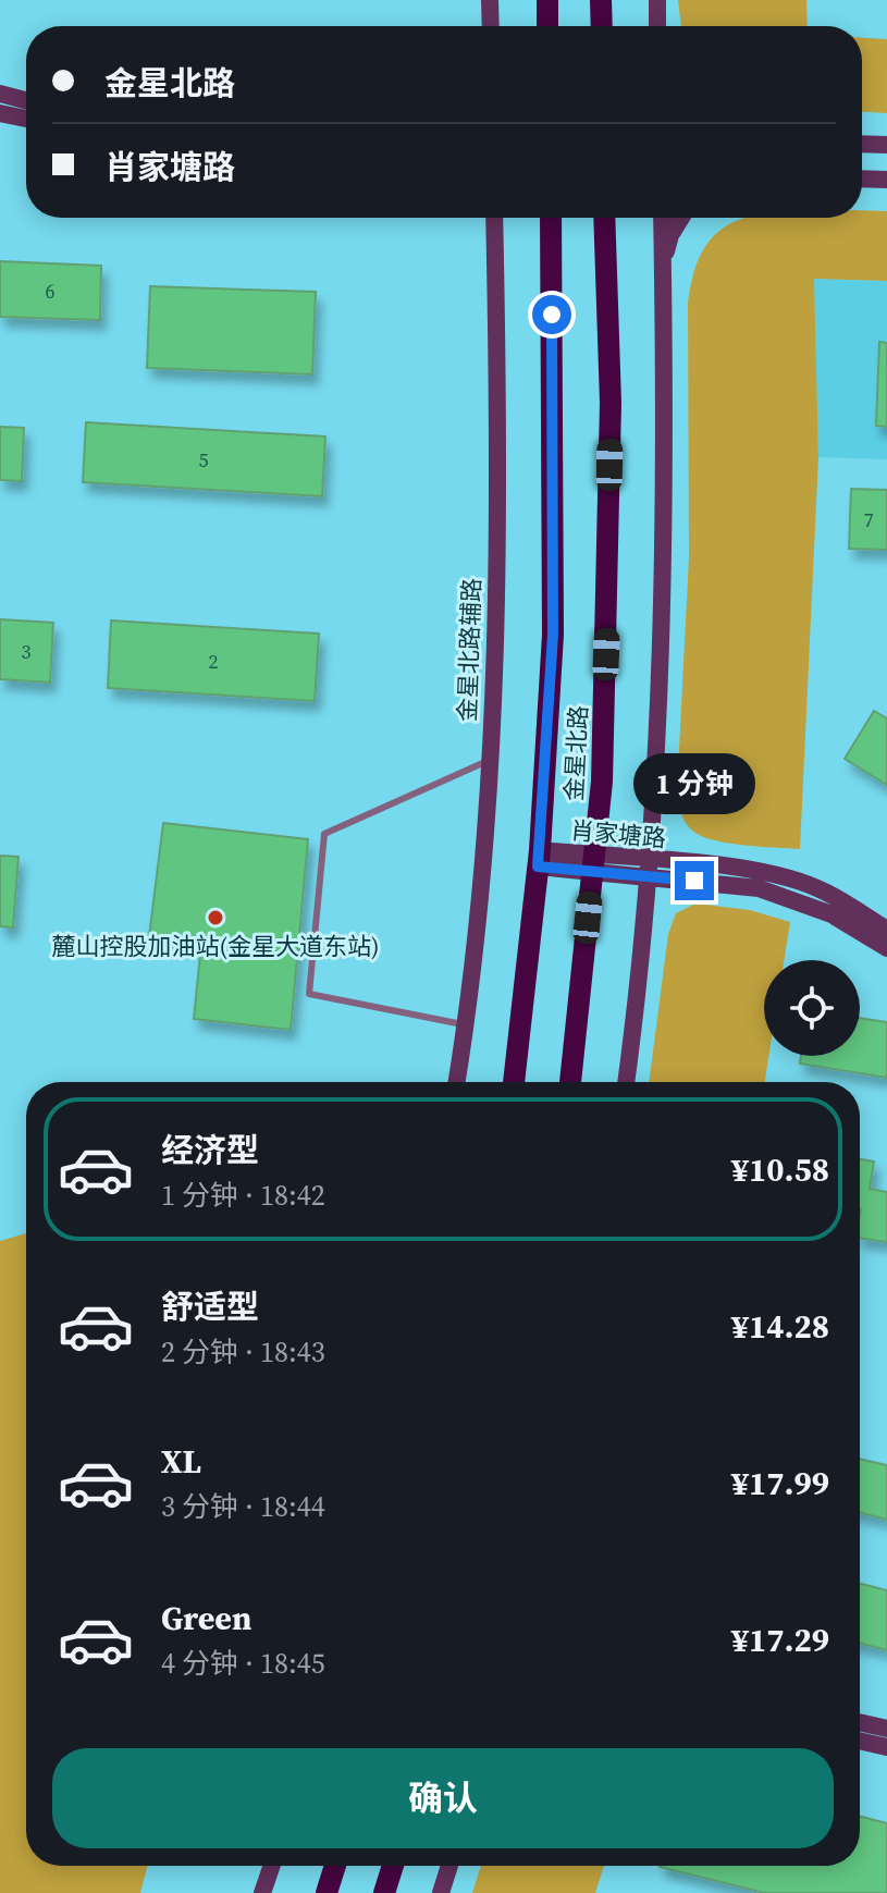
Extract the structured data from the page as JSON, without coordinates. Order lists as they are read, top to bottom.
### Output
{
  "streets": {
    "main road": ["金星北路辅路", "金星北路", "肖家塘路"]
  },
  "crossings": [
    ["金星北路", "肖家塘路"]
  ],
  "places": ["麓山控股加油站(金星大道东站)"],
  "house_numbers": [
    "6",
    "5",
    "7",
    "3",
    "2"
  ],
  "page": {
    "banner": ["金星北路", "肖家塘路"],
    "bubble": "1 分钟",
    "list": [
      {
        "name": "经济型",
        "note": "1 分钟 · 18:42",
        "value": "¥10.58"
      },
      {
        "name": "舒适型",
        "note": "2 分钟 · 18:43",
        "value": "¥14.28"
      },
      {
        "name": "XL",
        "note": "3 分钟 · 18:44",
        "value": "¥17.99"
      },
      {
        "name": "Green",
        "note": "4 分钟 · 18:45",
        "value": "¥17.29"
      }
    ],
    "buttons": "确认"
  }
}
